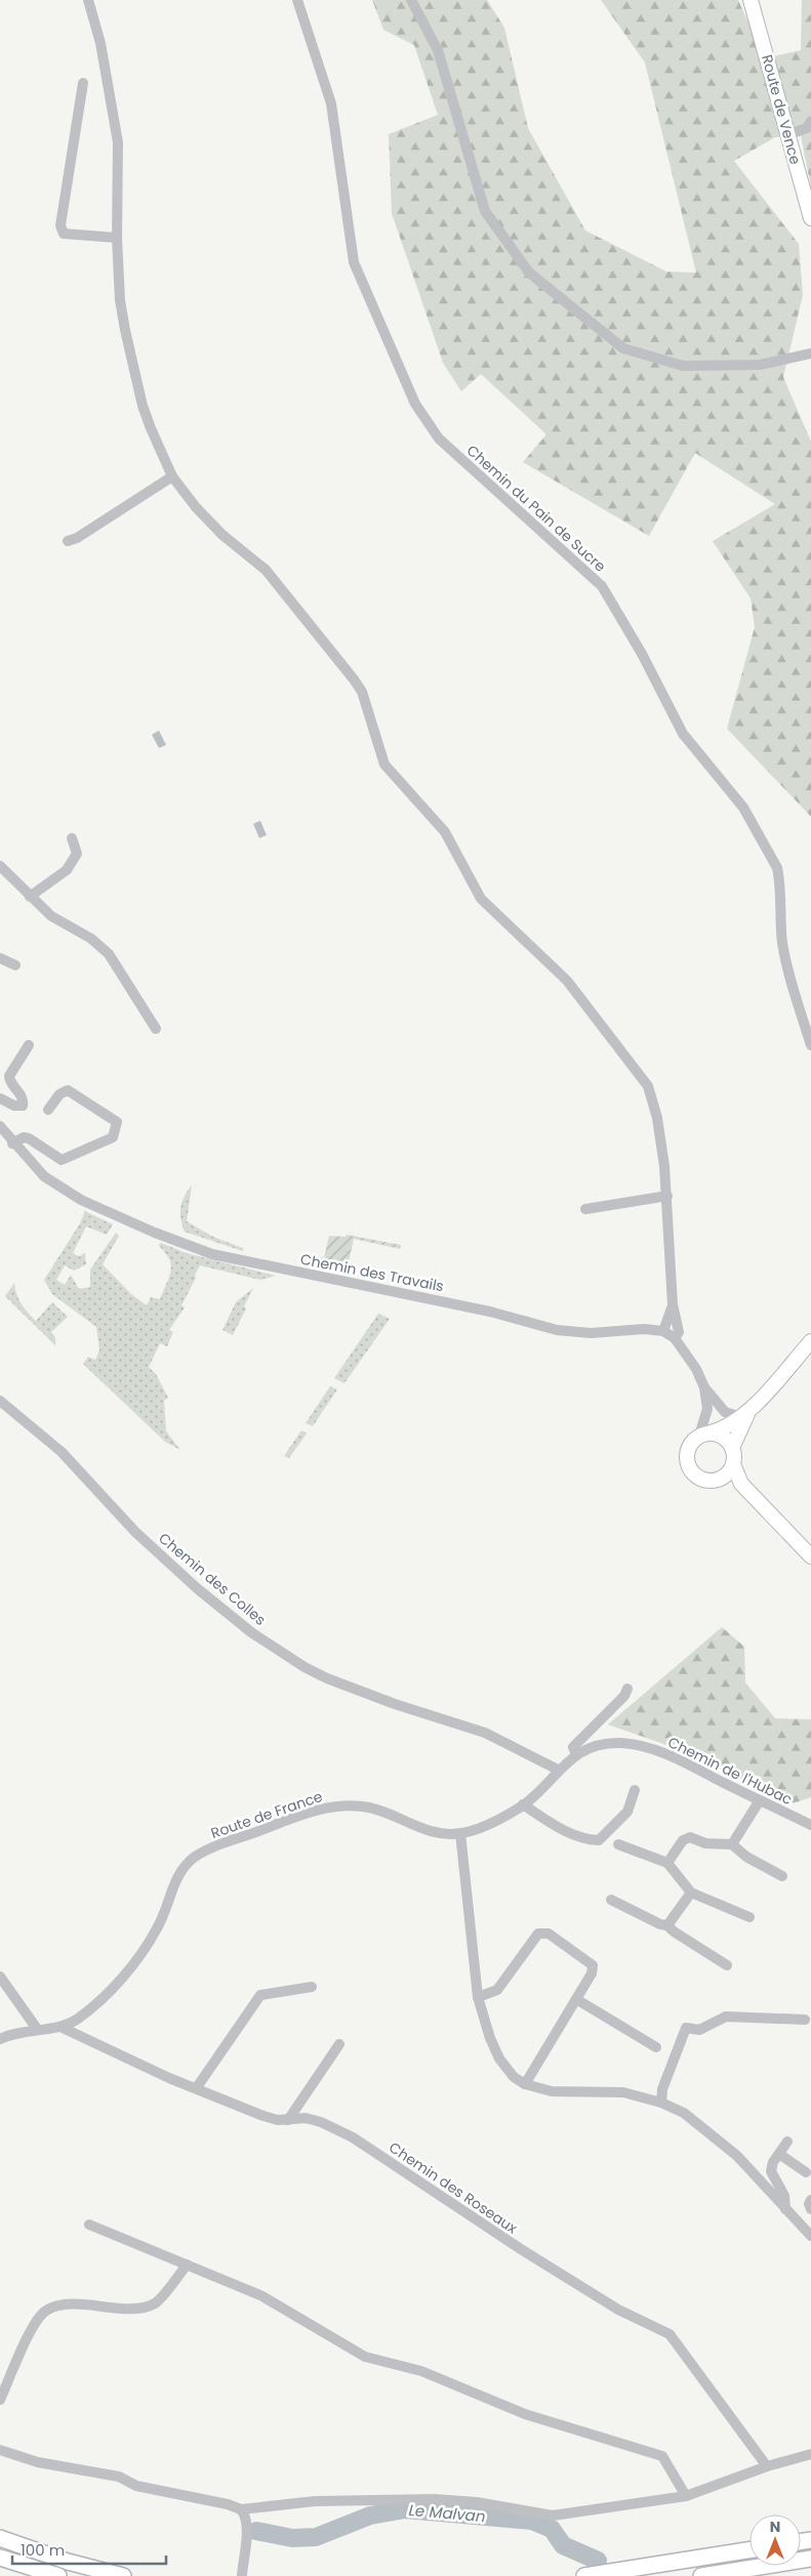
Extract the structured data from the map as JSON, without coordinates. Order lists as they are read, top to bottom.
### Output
{
  "streets": {
    "main road": ["Route de Vence"],
    "street": [
      "Chemin du Pain de Sucre",
      "Chemin des Travails",
      "Chemin des Colles",
      "Chemin de l'Hubac",
      "Route de France",
      "Chemin des Roseaux"
    ]
  },
  "crossings": [
    ["Chemin des Colles", "Route de France"],
    ["Chemin de l'Hubac", "Route de France"],
    ["Route de France", "Chemin des Roseaux"]
  ],
  "water": ["Le Malvan"],
  "scale_bar": "100 m",
  "north": "top"
}
